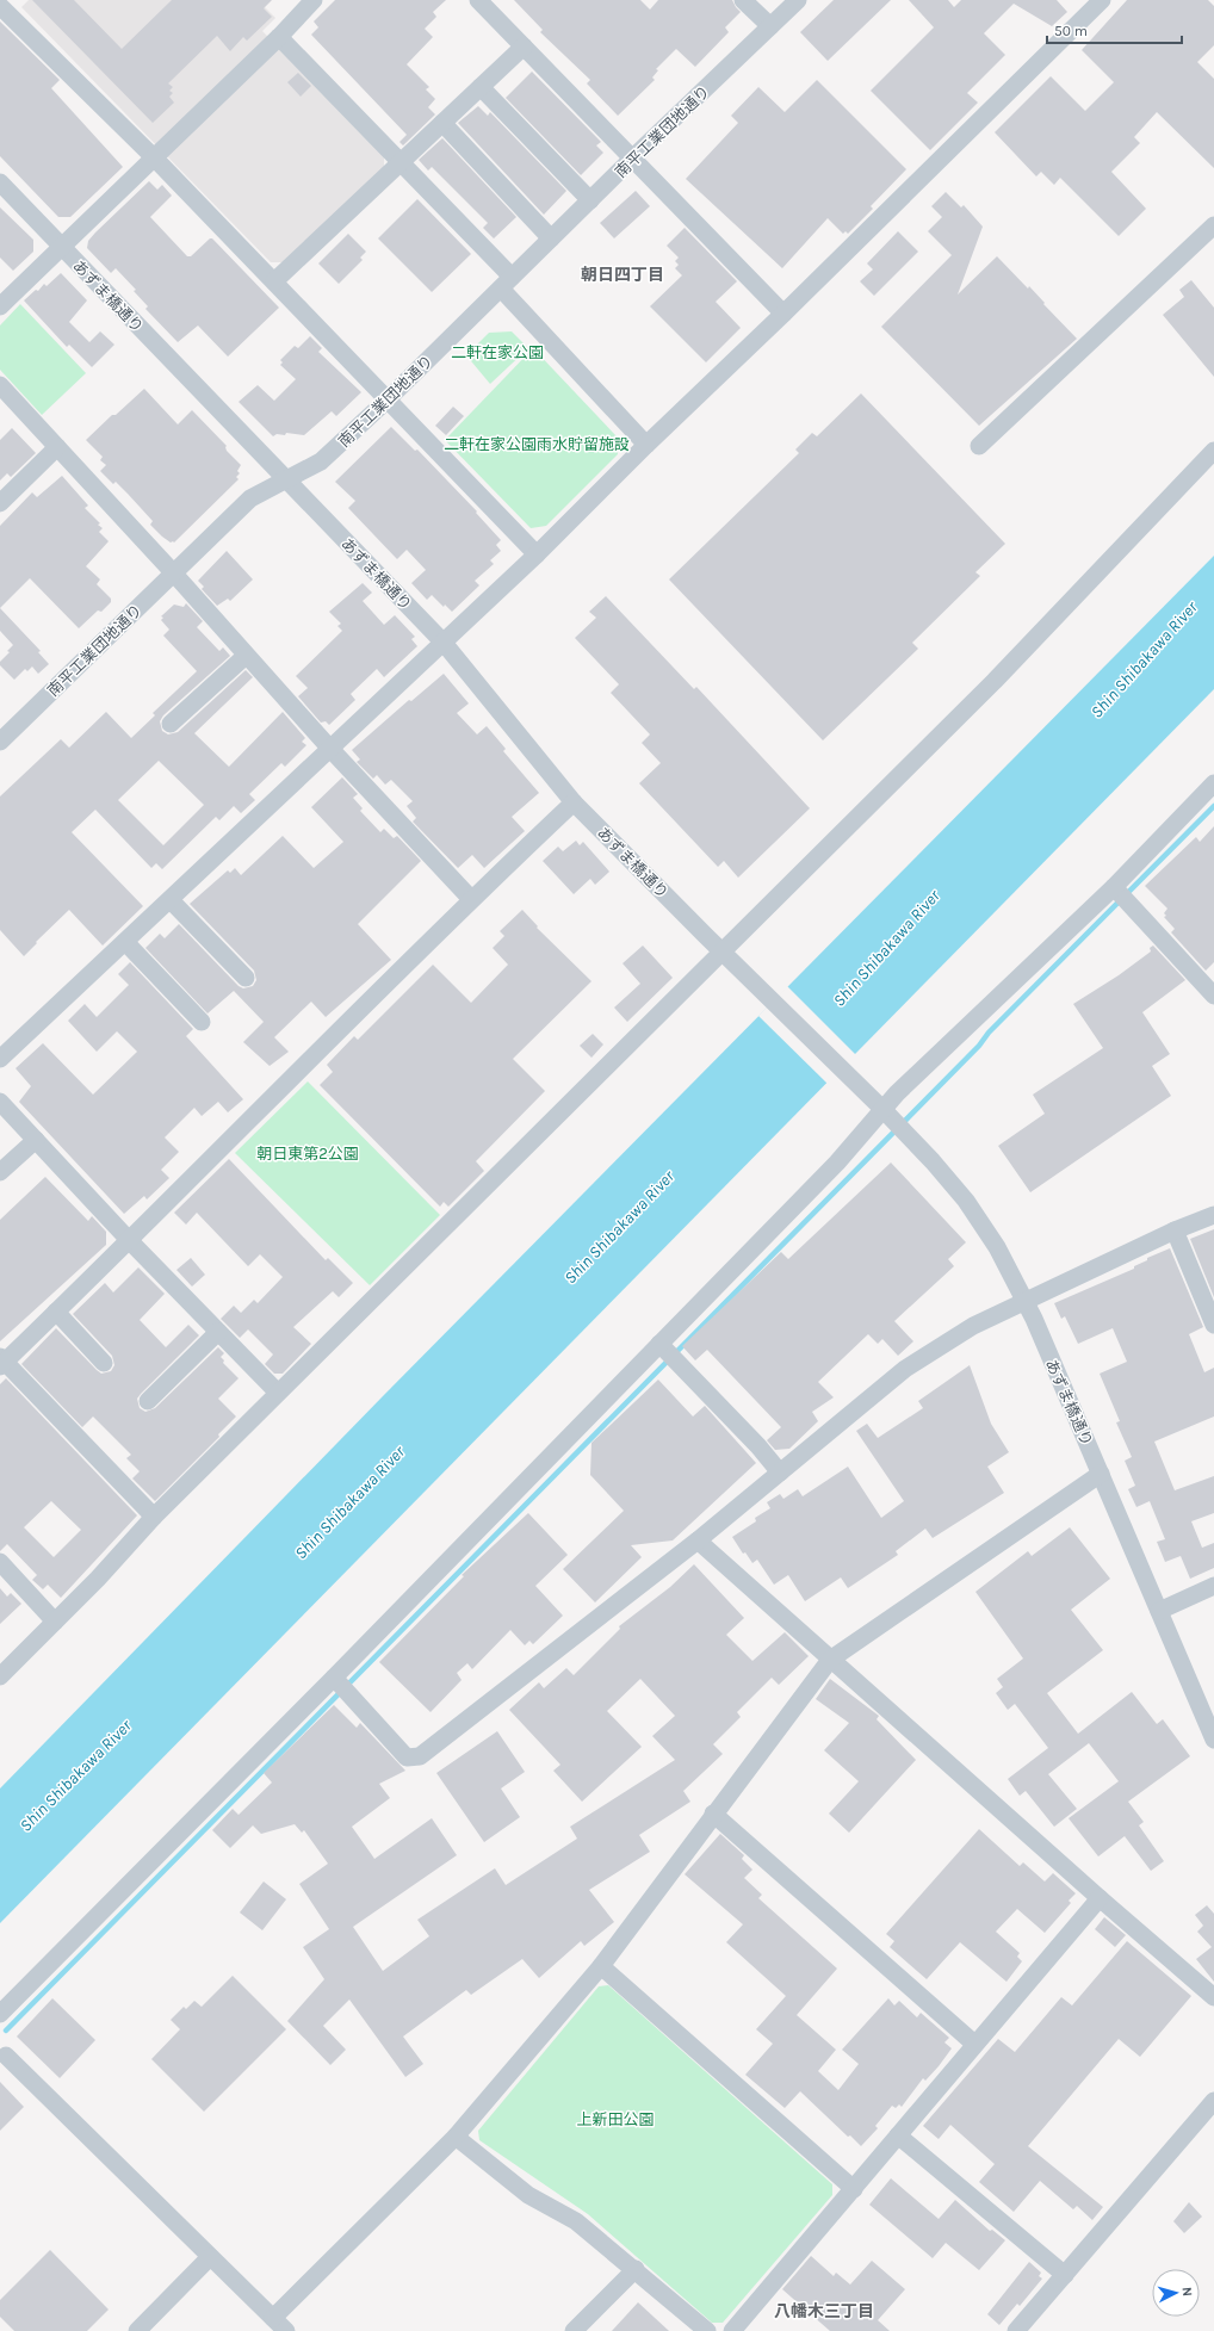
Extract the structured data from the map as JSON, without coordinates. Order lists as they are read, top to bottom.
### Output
{
  "streets": {
    "street": ["南平工業団地通り", "あずま橋通り"]
  },
  "crossings": [
    ["南平工業団地通り", "あずま橋通り"]
  ],
  "districts": ["朝日四丁目", "八幡木三丁目"],
  "water": ["Shin Shibakawa River"],
  "parks": [
    "二軒在家公園",
    "二軒在家公園雨水貯留施設",
    "朝日東第2公園",
    "上新田公園"
  ],
  "scale_bar": "50 m",
  "north": "right"
}
